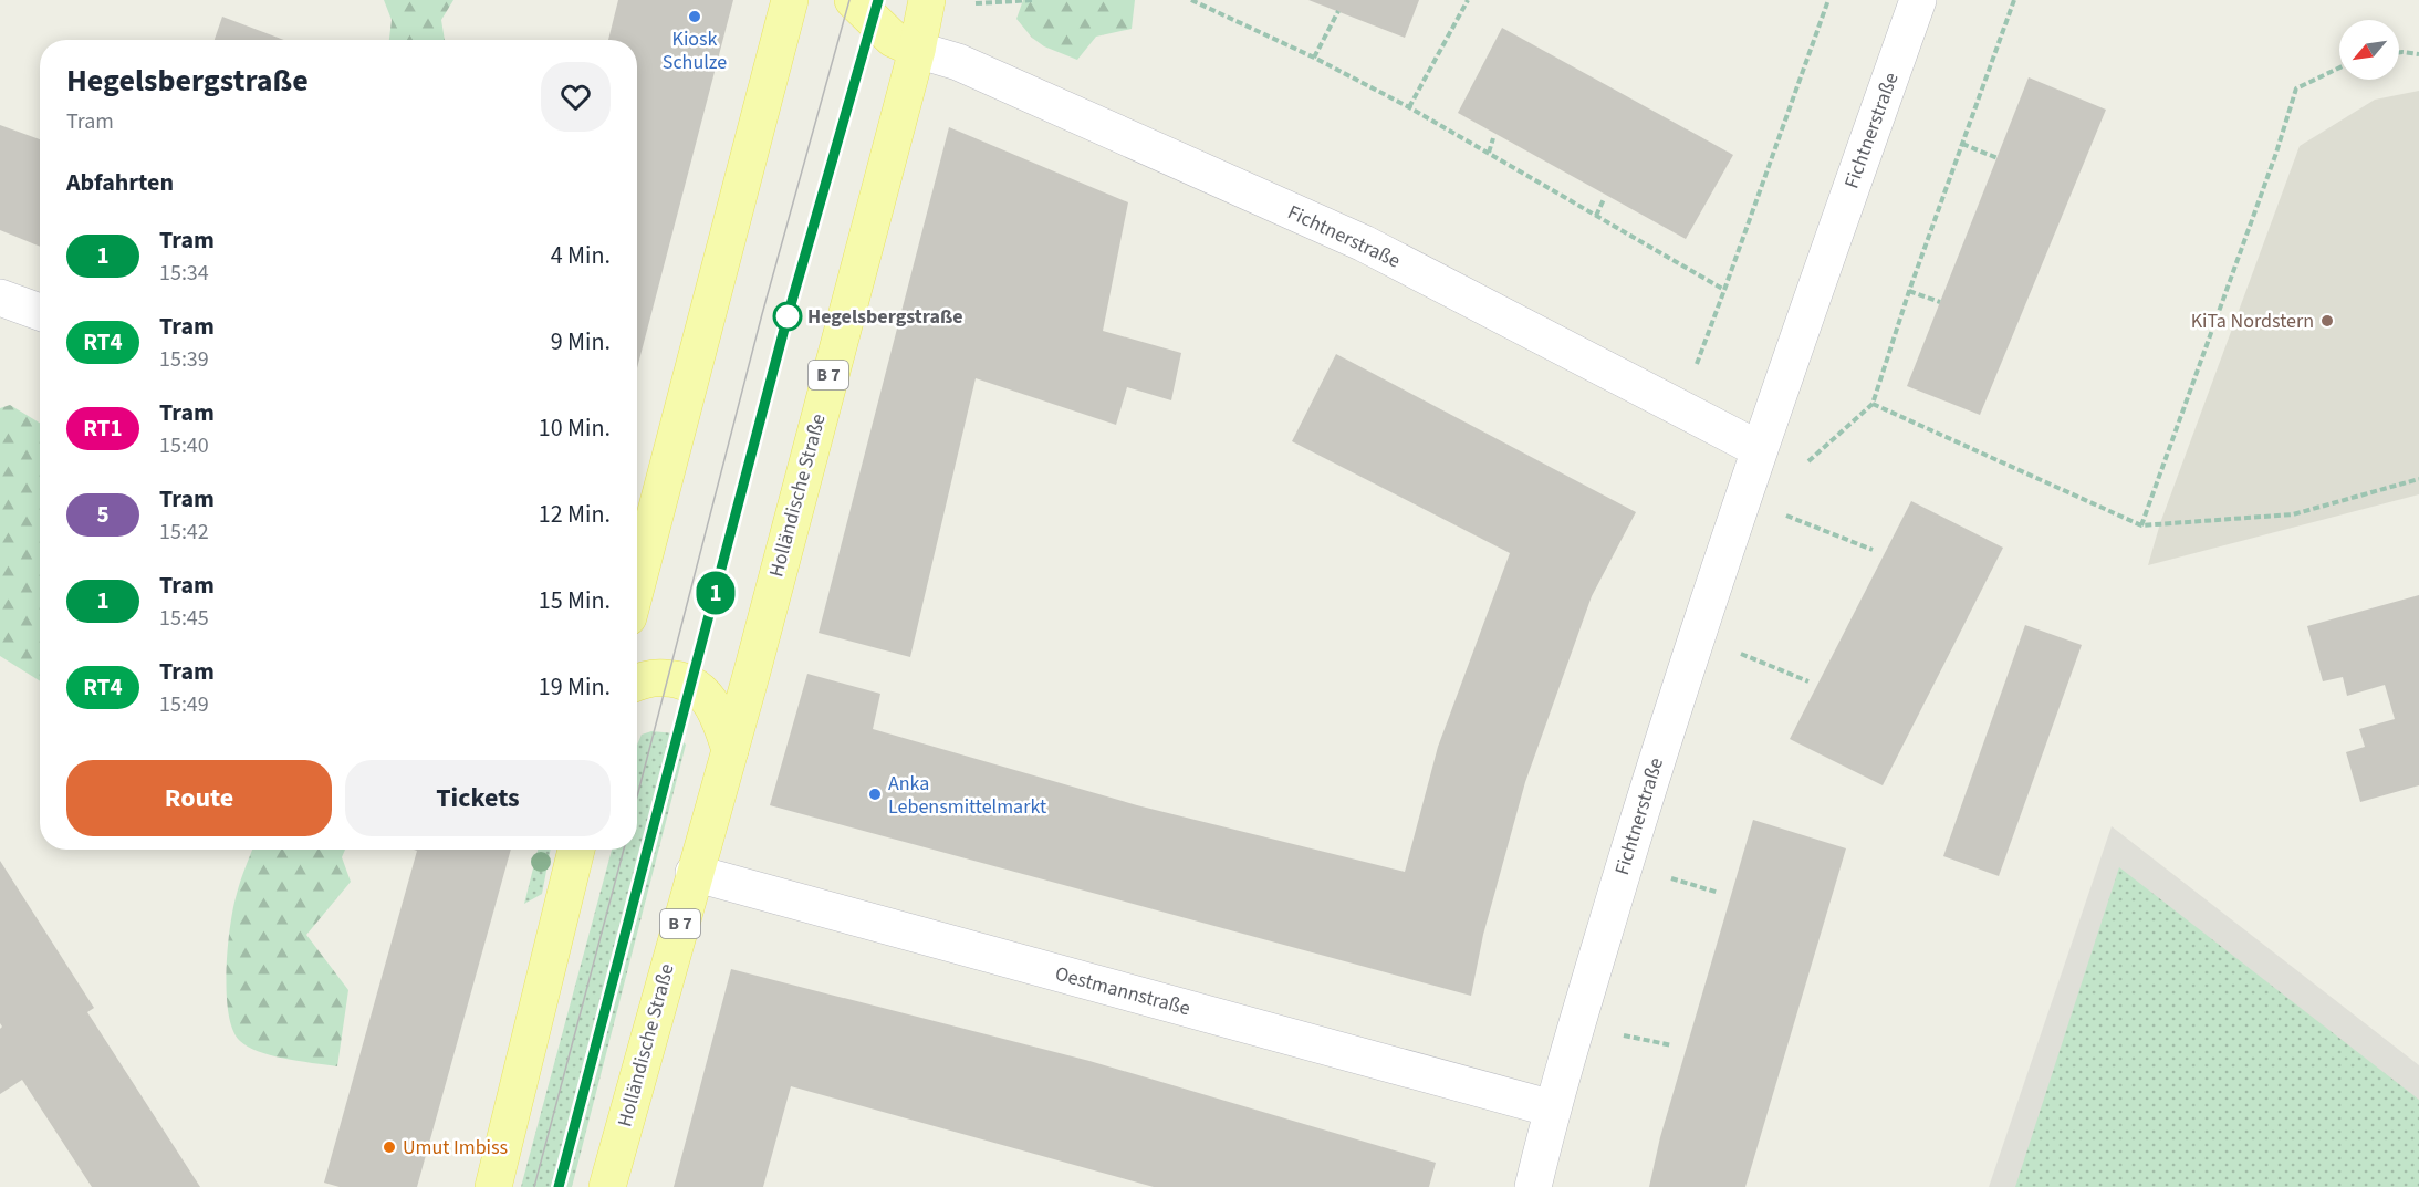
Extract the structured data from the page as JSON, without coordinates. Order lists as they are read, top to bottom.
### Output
{
  "streets": {
    "main road": ["B 7", "Holländische Straße"],
    "street": ["Fichtnerstraße", "Oestmannstraße"]
  },
  "crossings": [
    ["Fichtnerstraße", "Holländische Straße"],
    ["Fichtnerstraße", "Oestmannstraße"],
    ["Holländische Straße", "Oestmannstraße"]
  ],
  "places": [
    "Kiosk Schulze",
    "Hegelsbergstraße",
    "KiTa Nordstern",
    "Anka Lebensmittelmarkt",
    "Umut Imbiss"
  ],
  "lines": ["tram line 1"],
  "north": "bottom left",
  "page": {
    "on_map": "1",
    "heading": [
      ["Hegelsbergstraße", "Tram"],
      "Abfahrten"
    ],
    "list": [
      {
        "mark": "1",
        "name": "Tram",
        "note": "15:34",
        "value": "4 Min."
      },
      {
        "mark": "RT4",
        "name": "Tram",
        "note": "15:39",
        "value": "9 Min."
      },
      {
        "mark": "RT1",
        "name": "Tram",
        "note": "15:40",
        "value": "10 Min."
      },
      {
        "mark": "5",
        "name": "Tram",
        "note": "15:42",
        "value": "12 Min."
      },
      {
        "mark": "1",
        "name": "Tram",
        "note": "15:45",
        "value": "15 Min."
      },
      {
        "mark": "RT4",
        "name": "Tram",
        "note": "15:49",
        "value": "19 Min."
      }
    ],
    "buttons": ["Route", "Tickets"]
  }
}
